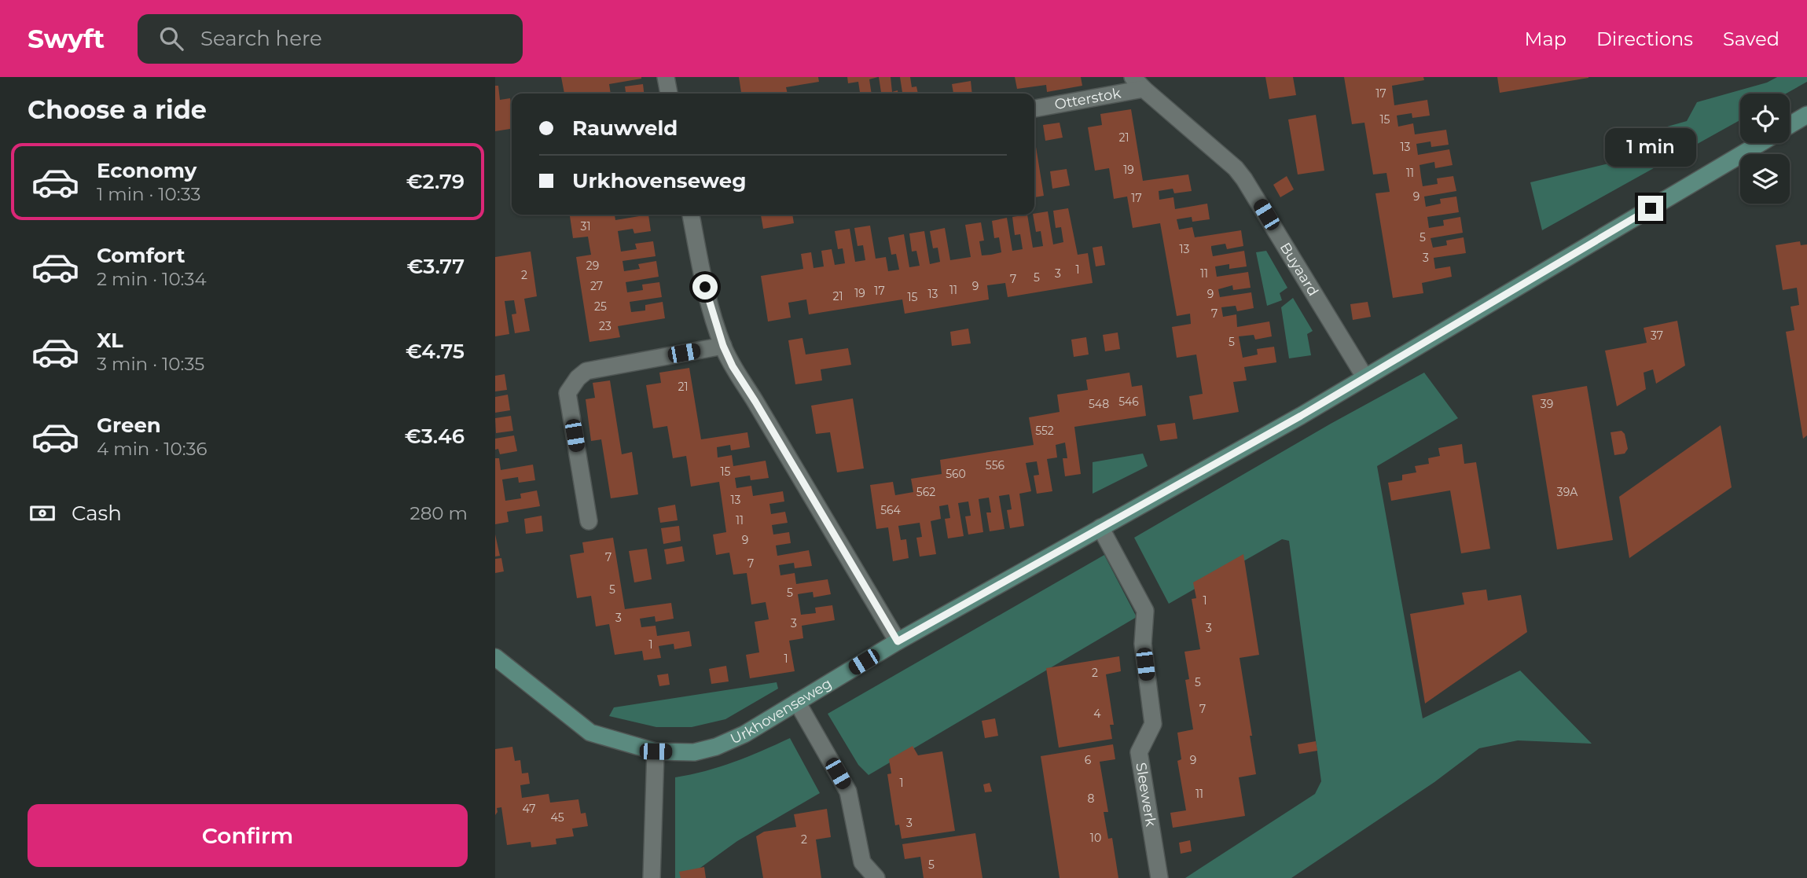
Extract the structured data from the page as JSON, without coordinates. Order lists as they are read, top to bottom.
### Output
{
  "streets": {
    "street": [
      "Otterstok",
      "Buyaard",
      "Urkhovenseweg",
      "Sleewerk"
    ]
  },
  "crossings": [
    ["Otterstok", "Buyaard"],
    ["Buyaard", "Urkhovenseweg"],
    ["Urkhovenseweg", "Sleewerk"]
  ],
  "house_numbers": [
    "17",
    "15",
    "21",
    "13",
    "19",
    "11",
    "9",
    "17",
    "31",
    "5",
    "13",
    "3",
    "29",
    "1",
    "3",
    "11",
    "2",
    "5",
    "7",
    "27",
    "9",
    "11",
    "17",
    "19",
    "13",
    "9",
    "21",
    "15",
    "25",
    "7",
    "23",
    "37",
    "5",
    "21",
    "546",
    "548",
    "39",
    "552",
    "556",
    "15",
    "560",
    "562",
    "39A",
    "13",
    "564",
    "11",
    "9",
    "7",
    "7",
    "5",
    "5",
    "1",
    "3",
    "3",
    "3",
    "1",
    "1",
    "2",
    "5",
    "7",
    "4",
    "6",
    "9",
    "1",
    "11",
    "8",
    "47",
    "45",
    "3",
    "10",
    "2",
    "5"
  ],
  "page": {
    "header": "Swyft",
    "search": "Search here",
    "nav": ["Map", "Directions", "Saved"],
    "heading": "Choose a ride",
    "banner": ["Rauwveld", "Urkhovenseweg"],
    "bubble": "1 min",
    "list": [
      {
        "name": "Economy",
        "note": "1 min · 10:33",
        "value": "€2.79"
      },
      {
        "name": "Comfort",
        "note": "2 min · 10:34",
        "value": "€3.77"
      },
      {
        "name": "XL",
        "note": "3 min · 10:35",
        "value": "€4.75"
      },
      {
        "name": "Green",
        "note": "4 min · 10:36",
        "value": "€3.46"
      }
    ],
    "pay": ["Cash", "280 m"],
    "buttons": "Confirm"
  }
}
